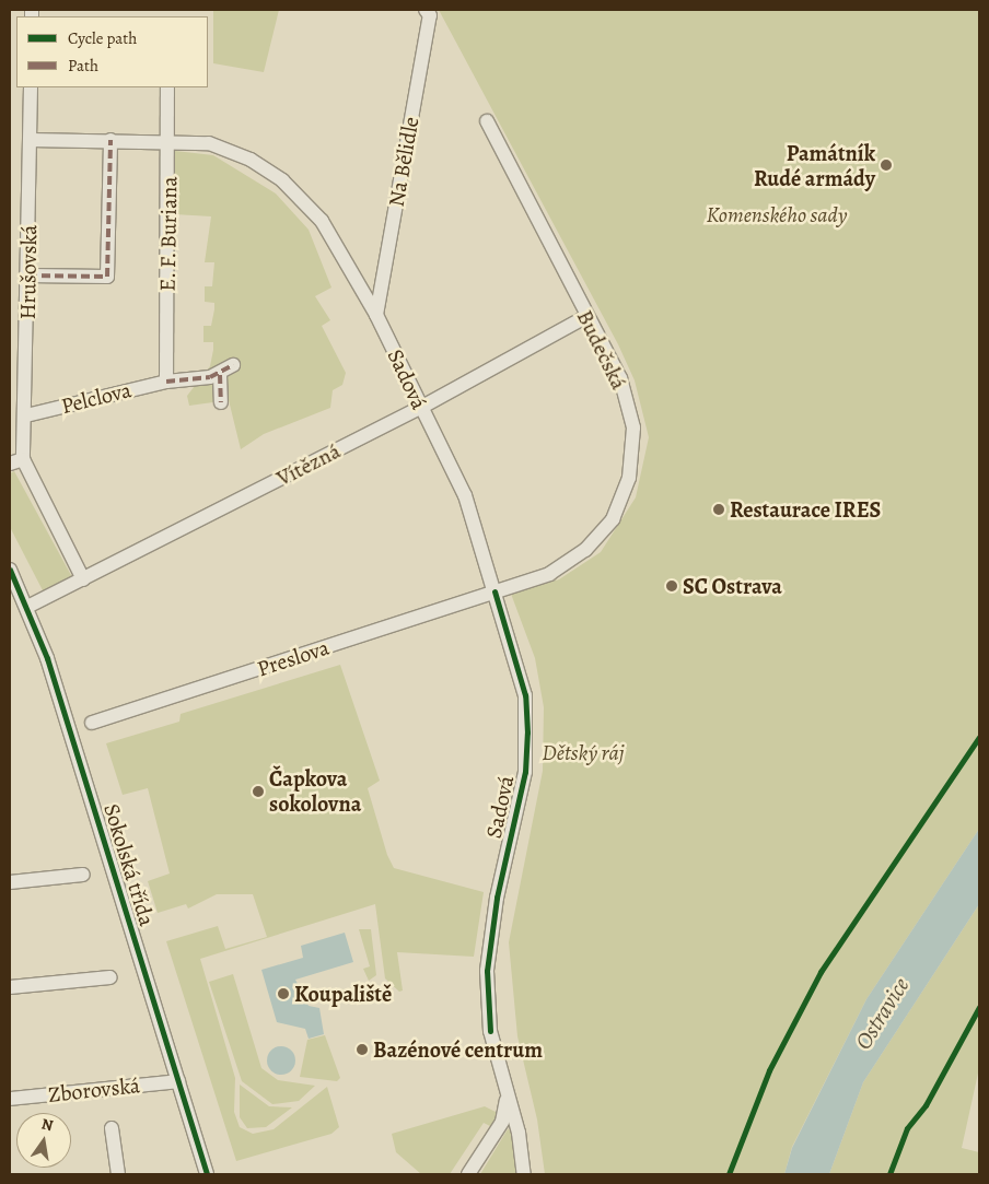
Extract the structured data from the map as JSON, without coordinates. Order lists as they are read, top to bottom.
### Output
{
  "streets": {
    "street": [
      "Na Bělidle",
      "E. F. Buriana",
      "Hrušovská",
      "Budečská",
      "Sadová",
      "Pelclova",
      "Vítězná",
      "Preslova",
      "Sokolská třída",
      "Zborovská"
    ]
  },
  "crossings": [
    ["Na Bělidle", "Sadová"],
    ["E. F. Buriana", "Sadová"],
    ["E. F. Buriana", "Pelclova"],
    ["Hrušovská", "Sadová"],
    ["Hrušovská", "Pelclova"],
    ["Budečská", "Sadová"],
    ["Budečská", "Vítězná"],
    ["Budečská", "Preslova"],
    ["Sadová", "Vítězná"],
    ["Sadová", "Preslova"],
    ["Vítězná", "Sokolská třída"],
    ["Sokolská třída", "Zborovská"]
  ],
  "water": ["Ostravice"],
  "parks": ["Komenského sady", "Dětský ráj"],
  "places": [
    "Památník Rudé armády",
    "Restaurace IRES",
    "SC Ostrava",
    "Čapkova sokolovna",
    "Koupaliště",
    "Bazénové centrum"
  ],
  "legend": ["Cycle path", "Path"],
  "north": "top"
}
